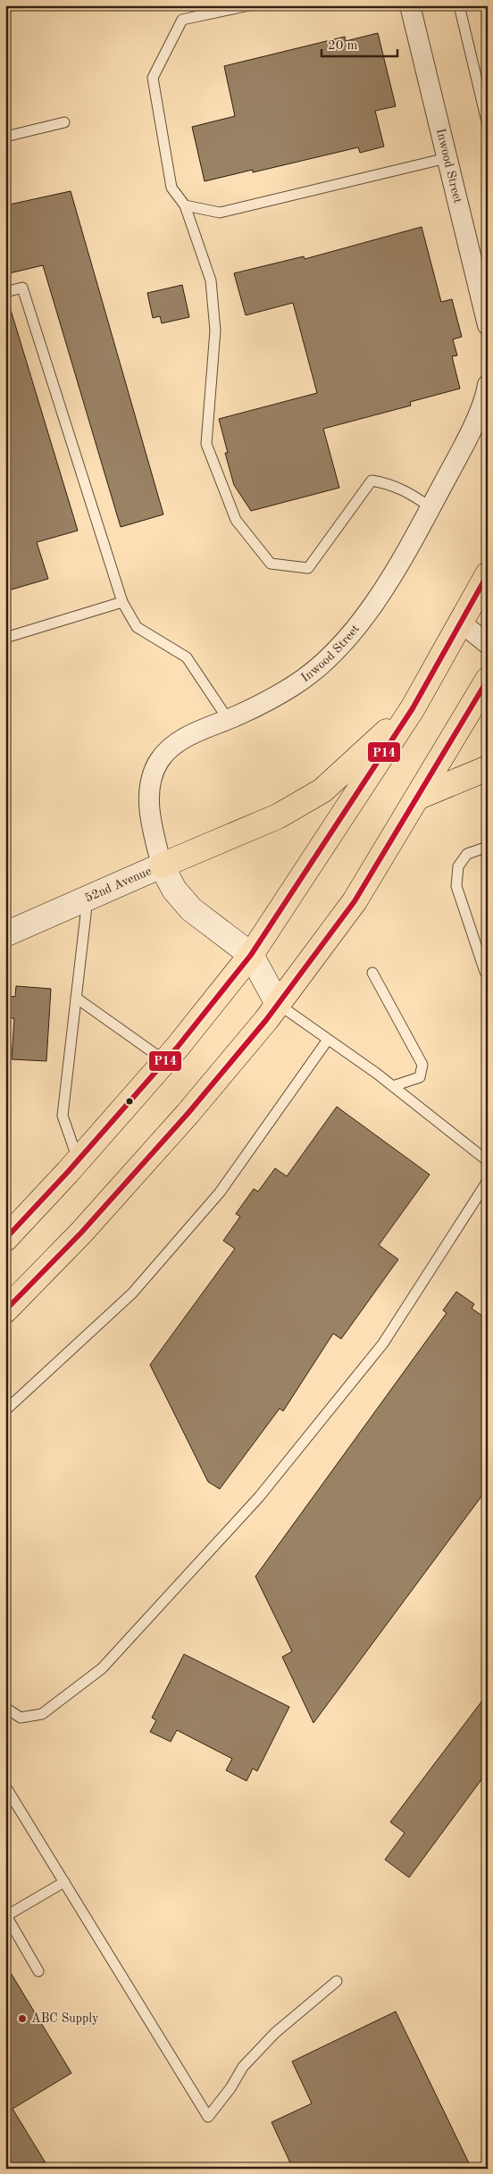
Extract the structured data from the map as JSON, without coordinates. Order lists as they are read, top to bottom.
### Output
{
  "streets": {
    "street": ["Inwood Street", "52nd Avenue"]
  },
  "crossings": [
    ["Inwood Street", "52nd Avenue"]
  ],
  "places": ["ABC Supply"],
  "lines": ["transit line P14"],
  "scale_bar": "20 m"
}
